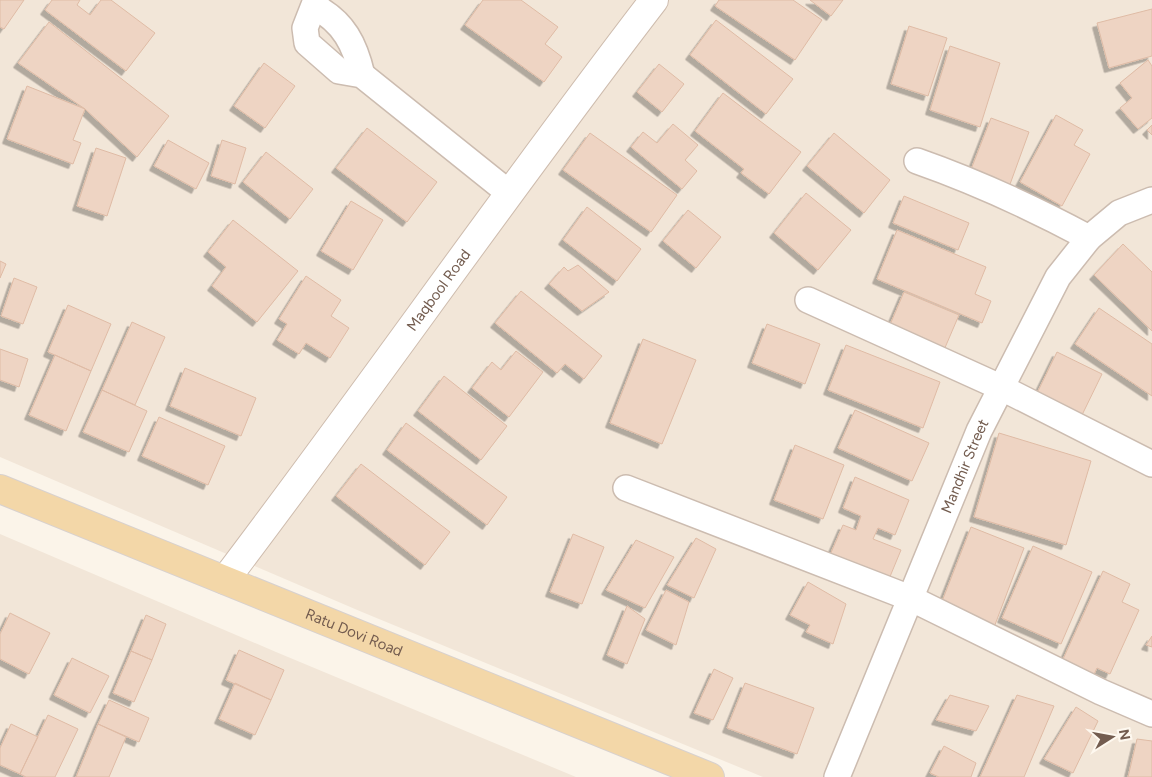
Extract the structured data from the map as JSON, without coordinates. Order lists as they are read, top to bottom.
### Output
{
  "streets": {
    "main road": ["Ratu Dovi Road"],
    "street": ["Maqbool Road", "Mandhir Street"]
  },
  "crossings": [
    ["Maqbool Road", "Ratu Dovi Road"]
  ],
  "north": "right"
}
